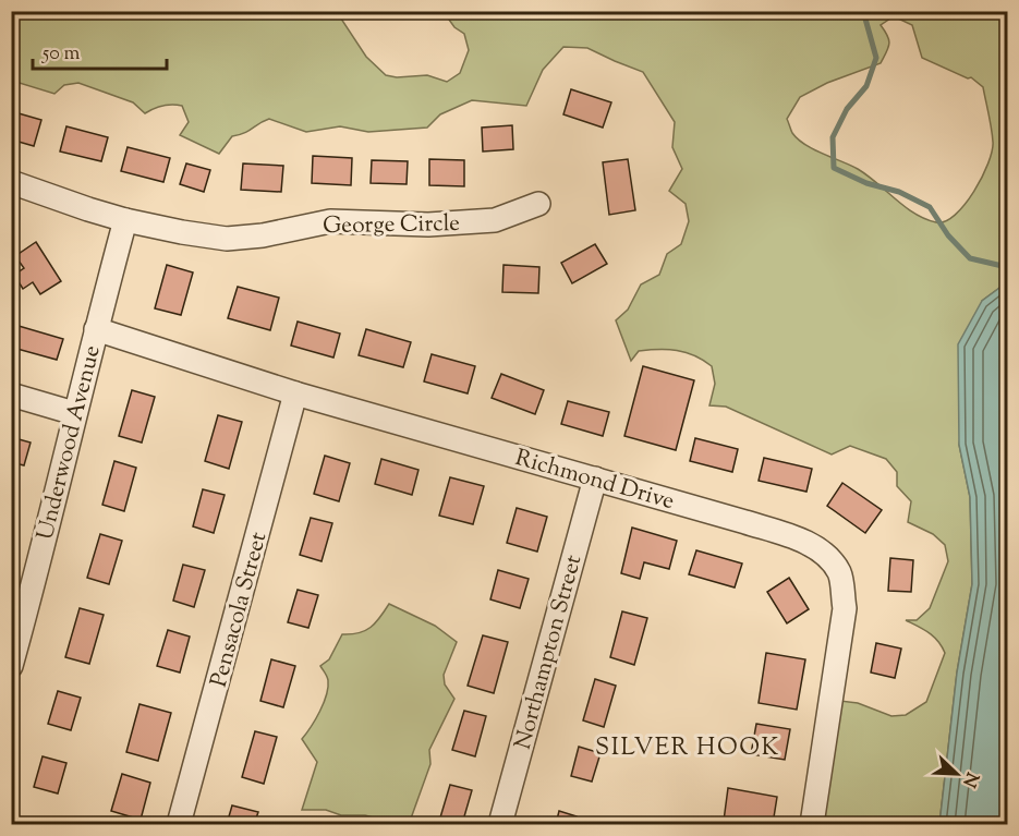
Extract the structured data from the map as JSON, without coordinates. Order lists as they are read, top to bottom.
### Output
{
  "streets": {
    "street": [
      "George Circle",
      "Underwood Avenue",
      "Richmond Drive",
      "Pensacola Street",
      "Northampton Street"
    ]
  },
  "crossings": [
    ["George Circle", "Underwood Avenue"],
    ["Underwood Avenue", "Richmond Drive"],
    ["Richmond Drive", "Pensacola Street"],
    ["Richmond Drive", "Northampton Street"]
  ],
  "districts": ["SILVER HOOK"],
  "scale_bar": "50 m",
  "north": "bottom right"
}
